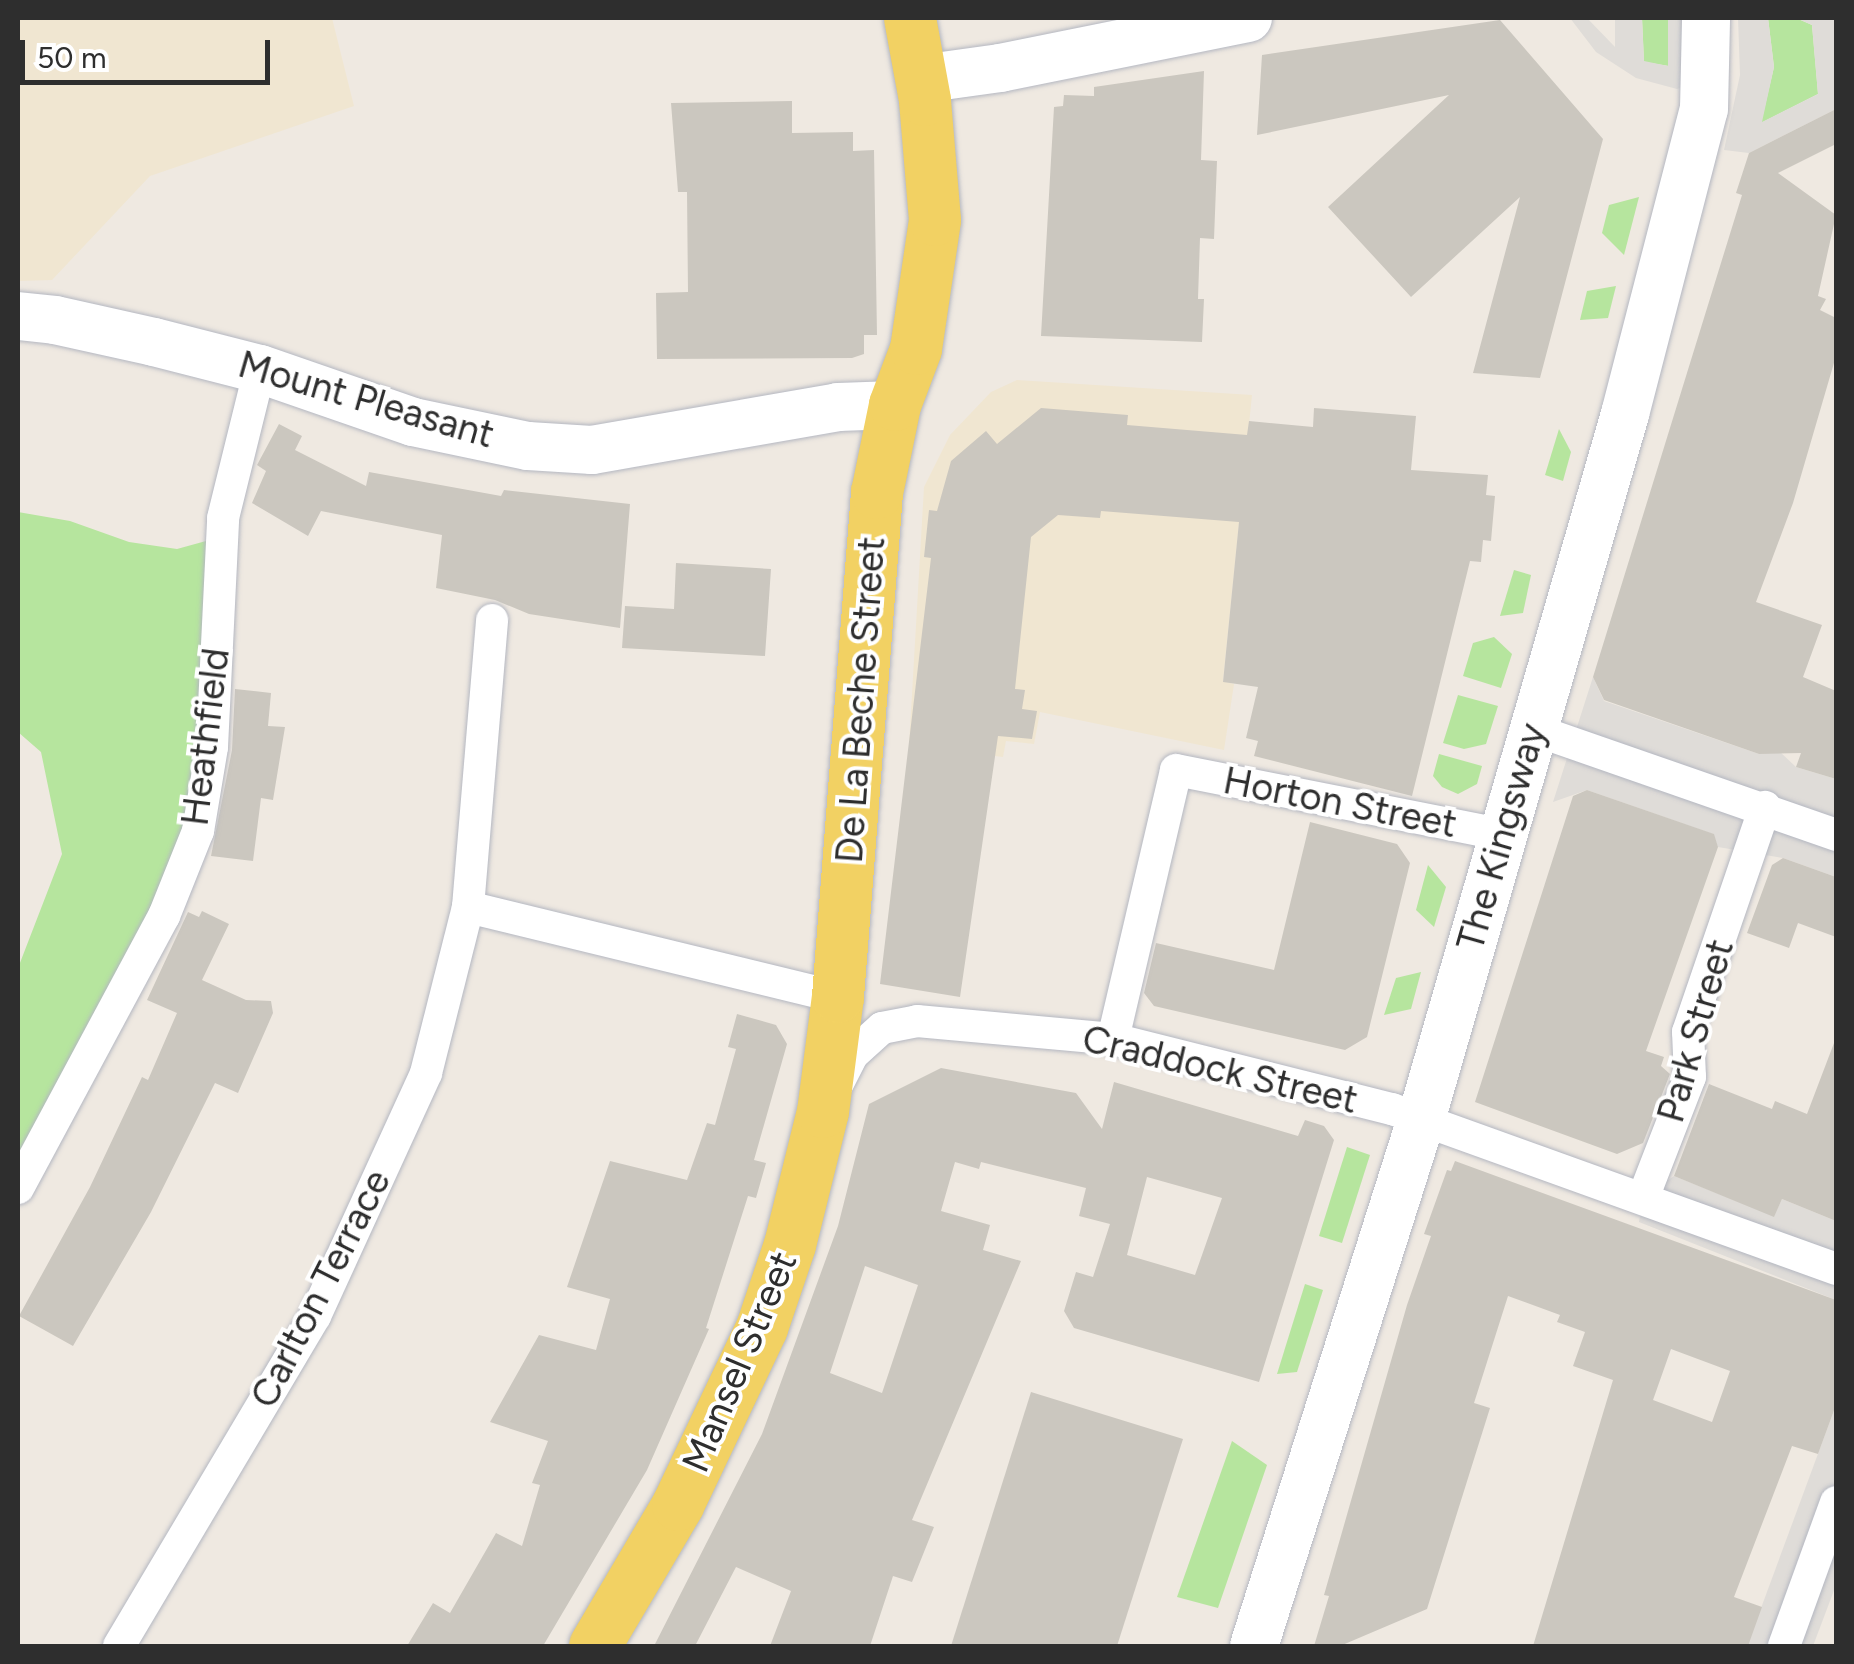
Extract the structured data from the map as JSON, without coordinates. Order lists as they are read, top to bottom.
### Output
{
  "streets": {
    "main road": ["De La Beche Street", "Mansel Street"],
    "street": [
      "Mount Pleasant",
      "Heathfield",
      "Horton Street",
      "The Kingsway",
      "Park Street",
      "Craddock Street",
      "Carlton Terrace"
    ]
  },
  "crossings": [
    ["Mount Pleasant", "De La Beche Street"],
    ["Mount Pleasant", "Heathfield"],
    ["De La Beche Street", "Mansel Street"],
    ["Horton Street", "The Kingsway"],
    ["Horton Street", "Craddock Street"],
    ["The Kingsway", "Craddock Street"],
    ["Park Street", "Craddock Street"],
    ["Craddock Street", "Mansel Street"]
  ],
  "scale_bar": "50 m"
}
